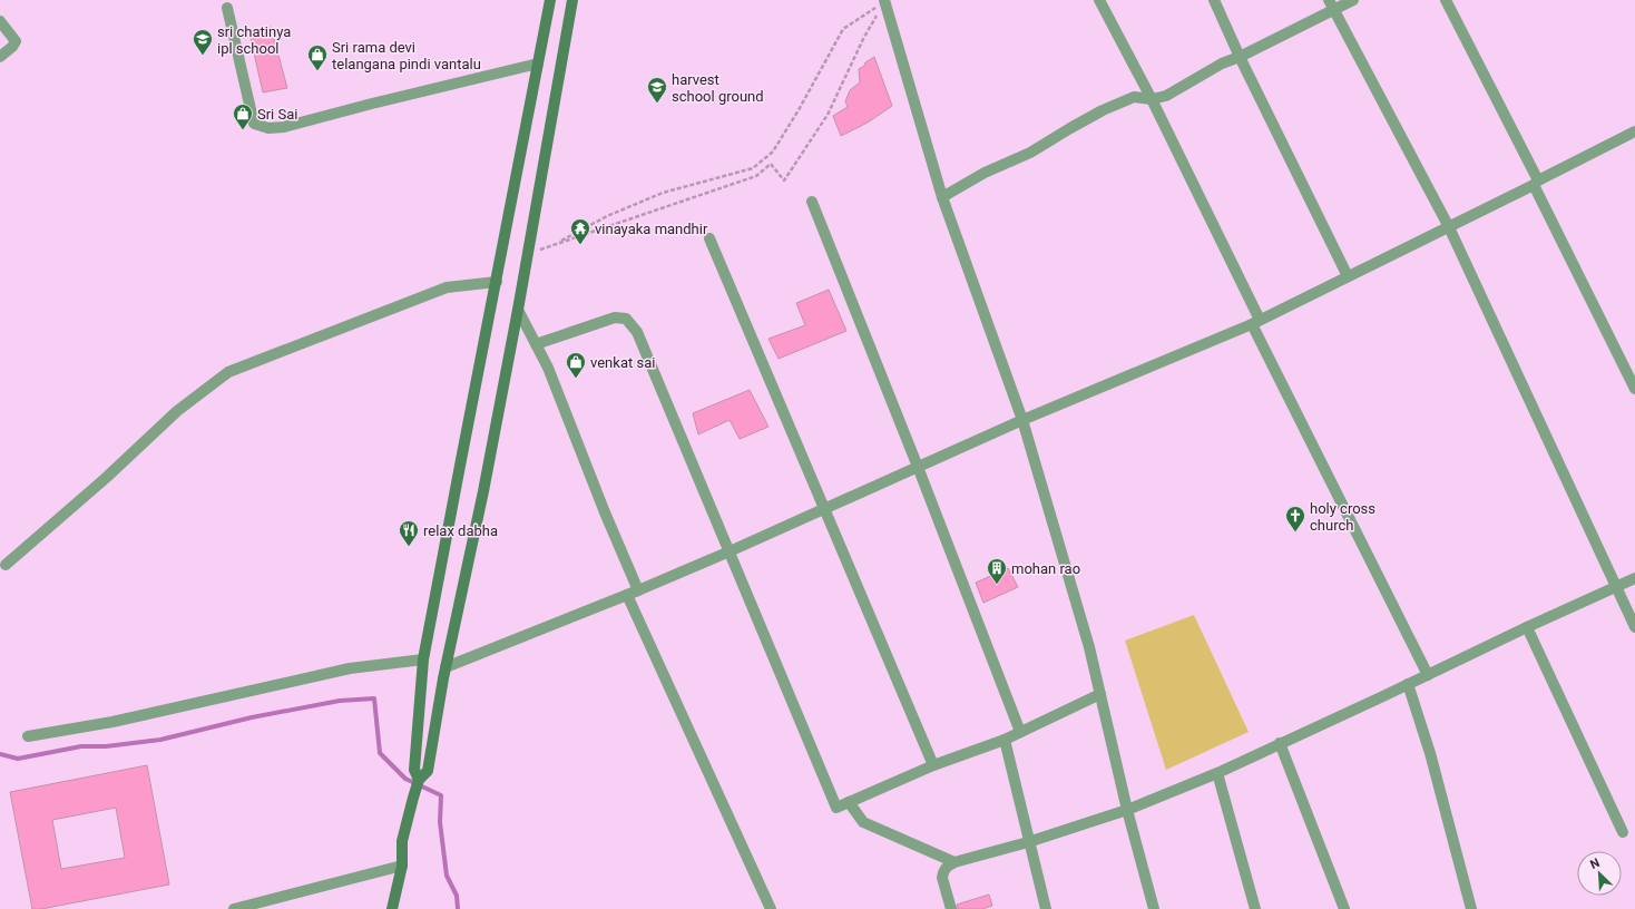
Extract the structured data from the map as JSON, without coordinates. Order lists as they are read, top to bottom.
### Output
{
  "places": {
    "school or university": ["sri chatinya ipl school", "harvest school ground"],
    "shop": ["Sri rama devi telangana pindi vantalu", "Sri Sai", "venkat sai"],
    "temple": ["vinayaka mandhir"],
    "church": ["holy cross church"],
    "restaurant": ["relax dabha"],
    "building": ["mohan rao"]
  },
  "north": "top left"
}
